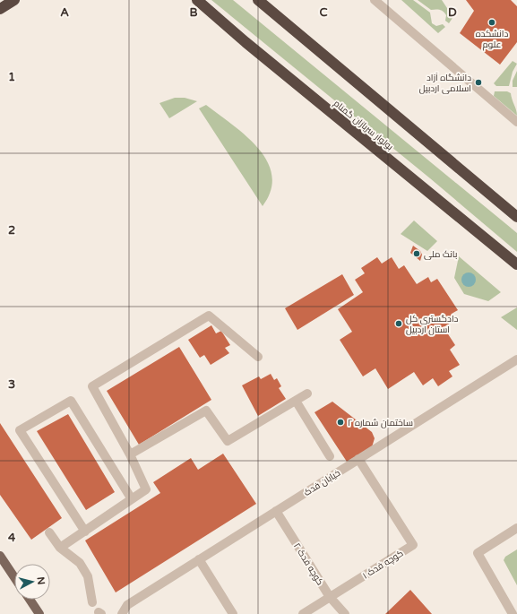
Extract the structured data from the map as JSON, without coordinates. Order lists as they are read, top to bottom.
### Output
{
  "streets": {
    "highway": ["بولوار سربازان گمنام"],
    "street": ["خیابان فدک", "کوچه فدک ۲", "کوچه فدک ۱"]
  },
  "crossings": [
    ["خیابان فدک", "کوچه فدک ۲"],
    ["خیابان فدک", "کوچه فدک ۱"],
    ["کوچه فدک ۲", "کوچه فدک ۱"]
  ],
  "places": [
    "دانشکده علوم",
    "دانشگاه آزاد اسلامی اردبیل",
    "بانک ملی",
    "دادگستری کل استان اردبیل",
    "ساختمان شماره ۲"
  ],
  "north": "right",
  "grid": {
    "columns": [
      "A",
      "B",
      "C",
      "D"
    ],
    "rows": [
      "1",
      "2",
      "3",
      "4"
    ]
  }
}
